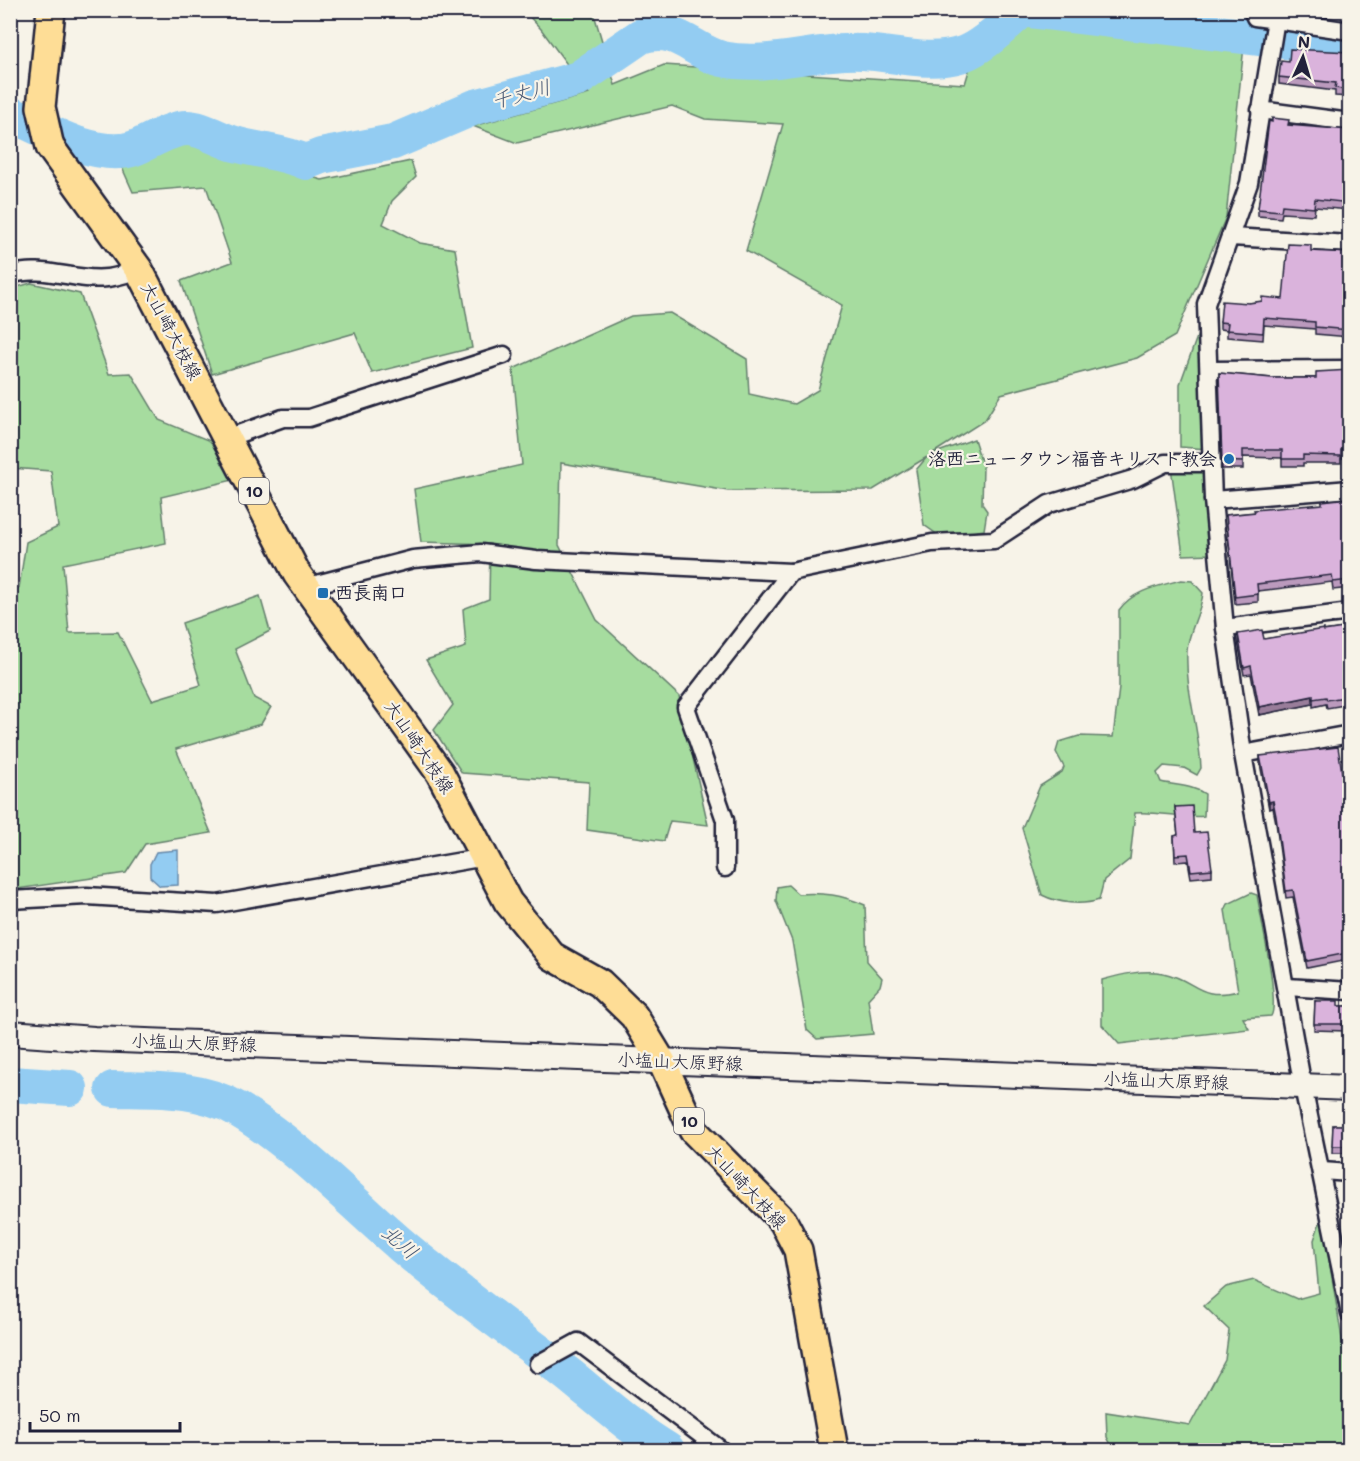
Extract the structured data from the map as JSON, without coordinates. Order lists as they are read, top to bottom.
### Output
{
  "streets": {
    "main road": ["大山崎大枝線", "10", "小塩山大原野線"]
  },
  "crossings": [
    ["大山崎大枝線", "小塩山大原野線"]
  ],
  "water": ["千丈川", "北川"],
  "places": {
    "other": ["洛西ニュータウン福音キリスト教会"],
    "transit": ["西長南口"]
  },
  "scale_bar": "50 m",
  "north": "top"
}
